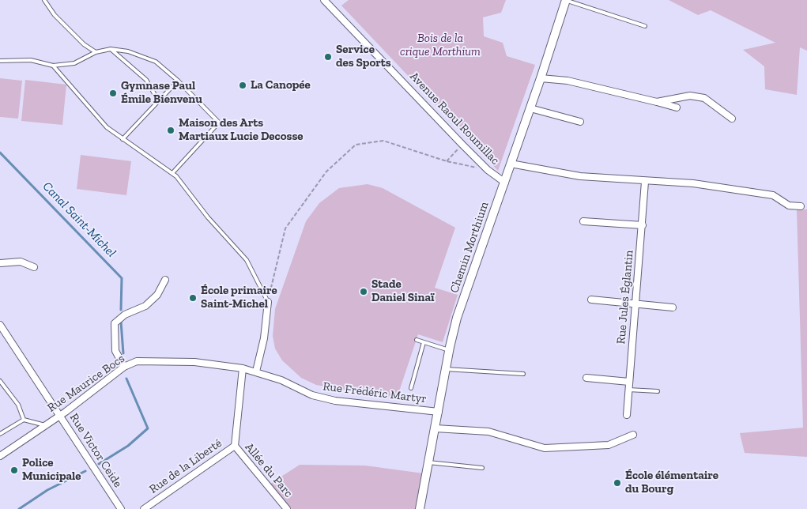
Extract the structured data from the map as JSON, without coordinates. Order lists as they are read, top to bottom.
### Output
{
  "streets": {
    "street": [
      "Avenue Raoul Roumillac",
      "Chemin Morthium",
      "Rue Jules Églantin",
      "Rue Maurice Bocs",
      "Rue Frédéric Martyr",
      "Rue Victor Ceide",
      "Rue de la Liberté",
      "Allée du Parc"
    ]
  },
  "crossings": [
    ["Avenue Raoul Roumillac", "Chemin Morthium"],
    ["Chemin Morthium", "Rue Frédéric Martyr"],
    ["Rue Maurice Bocs", "Rue Frédéric Martyr"],
    ["Rue Maurice Bocs", "Rue Victor Ceide"],
    ["Rue Maurice Bocs", "Rue de la Liberté"],
    ["Rue Frédéric Martyr", "Rue de la Liberté"],
    ["Rue de la Liberté", "Allée du Parc"]
  ],
  "water": ["Canal Saint-Michel"],
  "parks": ["Bois de la crique Morthium"],
  "places": [
    "Service des Sports",
    "La Canopée",
    "Gymnase Paul Émile Bienvenu",
    "Maison des Arts Martiaux Lucie Decosse",
    "Stade Daniel Sinaï",
    "École primaire Saint-Michel",
    "Police Municipale",
    "École élémentaire du Bourg"
  ]
}
